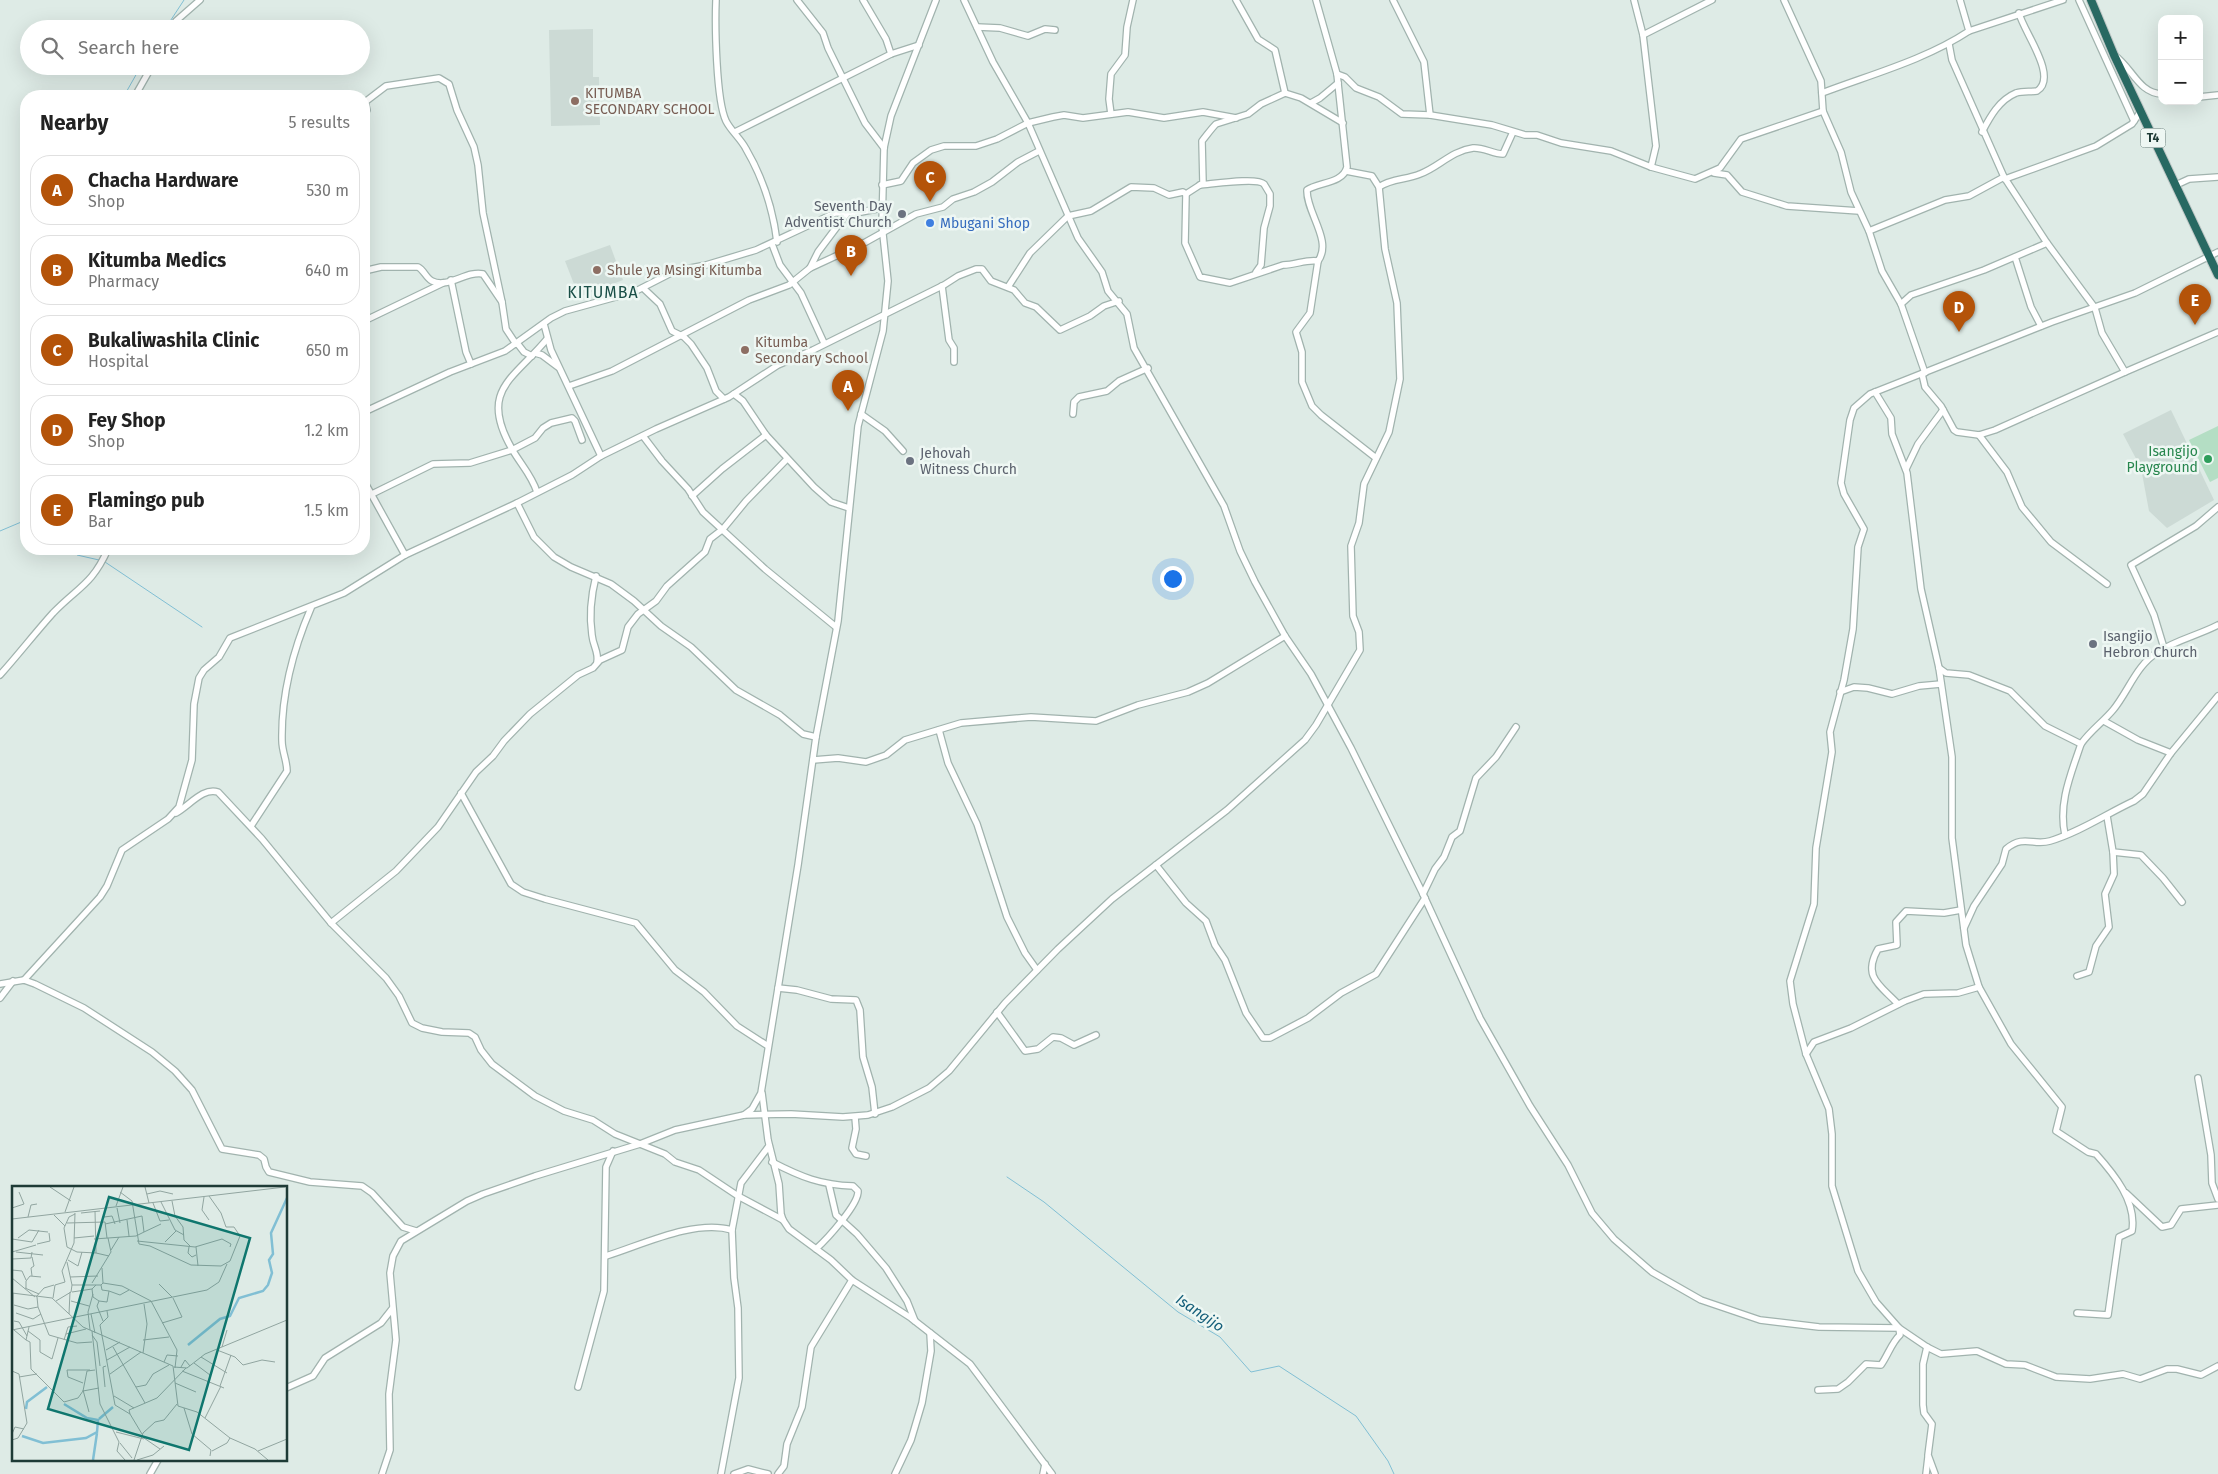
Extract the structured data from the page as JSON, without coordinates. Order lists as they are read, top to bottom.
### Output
{
  "streets": {
    "highway": ["T4"]
  },
  "districts": ["KITUMBA"],
  "water": ["Isangijo"],
  "places": [
    "KITUMBA SECONDARY SCHOOL",
    "Seventh Day Adventist Church",
    "Mbugani Shop",
    "Shule ya Msingi Kitumba",
    "Kitumba Secondary School",
    "Isangijo Playground",
    "Jehovah Witness Church",
    "Isangijo Hebron Church"
  ],
  "page": {
    "map_buttons": ["+", "−"],
    "search": "Search here",
    "heading": ["Nearby", "5 results"],
    "list": [
      {
        "mark": "A",
        "name": "Chacha Hardware",
        "note": "Shop",
        "value": "530 m"
      },
      {
        "mark": "B",
        "name": "Kitumba Medics",
        "note": "Pharmacy",
        "value": "640 m"
      },
      {
        "mark": "C",
        "name": "Bukaliwashila Clinic",
        "note": "Hospital",
        "value": "650 m"
      },
      {
        "mark": "D",
        "name": "Fey Shop",
        "note": "Shop",
        "value": "1.2 km"
      },
      {
        "mark": "E",
        "name": "Flamingo pub",
        "note": "Bar",
        "value": "1.5 km"
      }
    ],
    "pins": [
      "C",
      "B",
      "E",
      "D",
      "A"
    ]
  }
}
